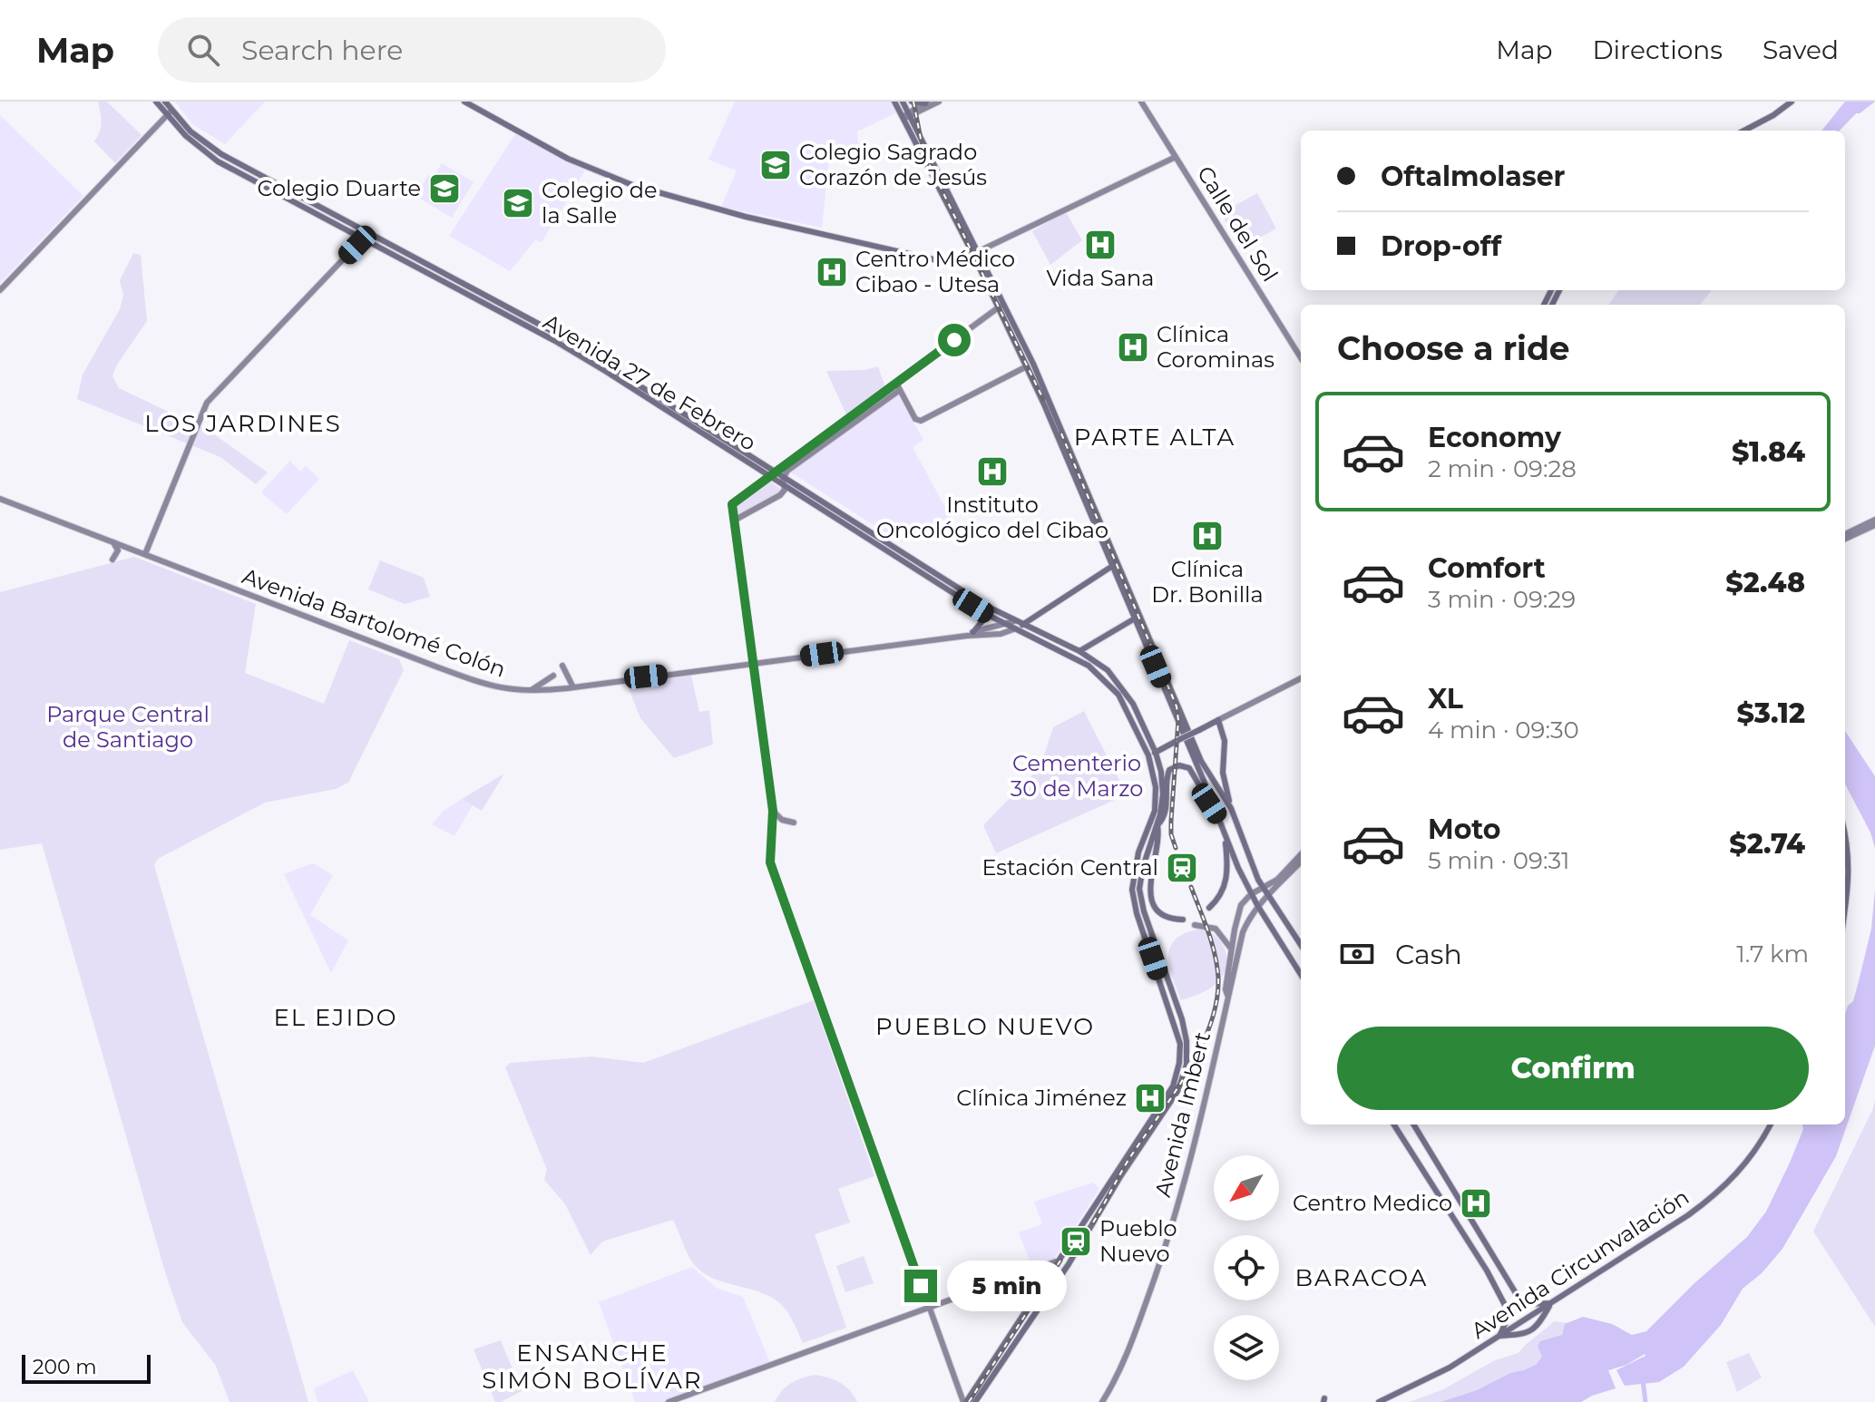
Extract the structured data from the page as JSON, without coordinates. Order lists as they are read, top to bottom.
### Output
{
  "streets": {
    "main road": [
      "Calle del Sol",
      "Avenida 27 de Febrero",
      "Avenida Bartolomé Colón",
      "Avenida Imbert",
      "Avenida Circunvalación"
    ]
  },
  "crossings": [
    ["Avenida 27 de Febrero", "Avenida Bartolomé Colón"]
  ],
  "districts": [
    "LOS JARDINES",
    "PARTE ALTA",
    "EL EJIDO",
    "PUEBLO NUEVO",
    "BARACOA",
    "ENSANCHE SIMÓN BOLÍVAR"
  ],
  "parks": ["Parque Central de Santiago", "Cementerio 30 de Marzo"],
  "places": {
    "school or university": ["Colegio Sagrado Corazón de Jesús", "Colegio Duarte", "Colegio de la Salle"],
    "hospital": [
      "Vida Sana",
      "Centro Médico Cibao - Utesa",
      "Clínica Corominas",
      "Instituto Oncológico del Cibao",
      "Clínica Dr. Bonilla",
      "Clínica Jiménez",
      "Centro Medico"
    ],
    "station": ["Estación Central", "Pueblo Nuevo"]
  },
  "scale_bar": "200 m",
  "north": "bottom left",
  "page": {
    "header": "Map",
    "search": "Search here",
    "nav": ["Map", "Directions", "Saved"],
    "banner": ["Oftalmolaser", "Drop-off"],
    "heading": "Choose a ride",
    "list": [
      {
        "name": "Economy",
        "note": "2 min · 09:28",
        "value": "$1.84"
      },
      {
        "name": "Comfort",
        "note": "3 min · 09:29",
        "value": "$2.48"
      },
      {
        "name": "XL",
        "note": "4 min · 09:30",
        "value": "$3.12"
      },
      {
        "name": "Moto",
        "note": "5 min · 09:31",
        "value": "$2.74"
      }
    ],
    "pay": ["Cash", "1.7 km"],
    "buttons": "Confirm",
    "bubble": "5 min",
    "scale": "200 m"
  }
}
